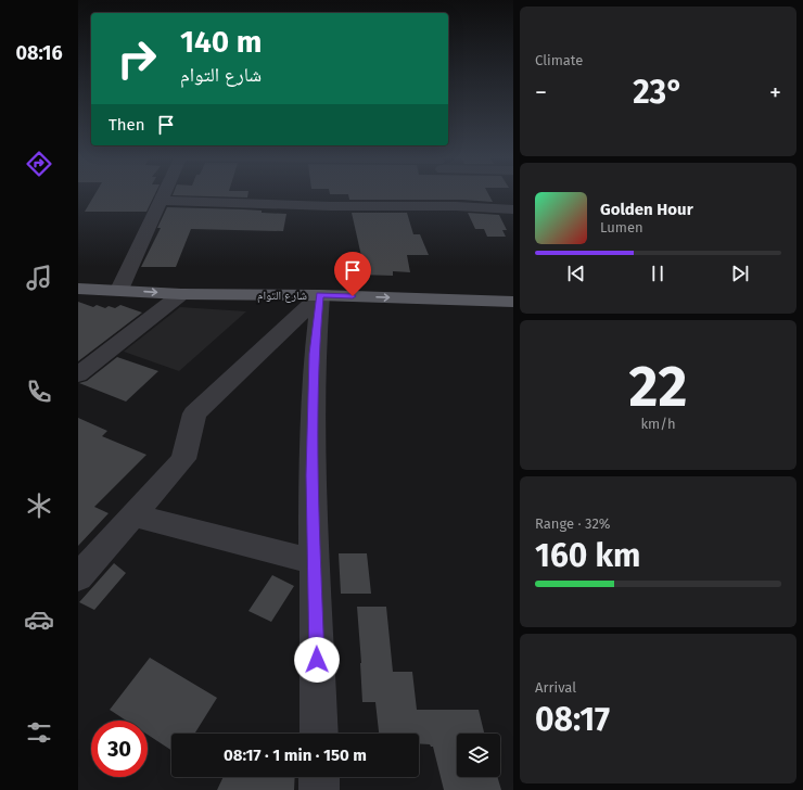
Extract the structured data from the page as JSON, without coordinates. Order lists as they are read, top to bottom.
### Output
{
  "streets": {
    "main road": ["شارع التوام"]
  },
  "page": {
    "tabs": "08:16",
    "tile": [
      "Climate",
      ["22", "km/h"],
      ["Range · 32%", "160 km"],
      ["Arrival", "08:17"]
    ],
    "turn": ["140 m", "شارع التوام"],
    "heat": ["−", "23°", "+"],
    "then": "Then",
    "song": ["Golden Hour", "Lumen"],
    "limit": "30",
    "trip": "08:17 · 1 min · 150 m"
  }
}
